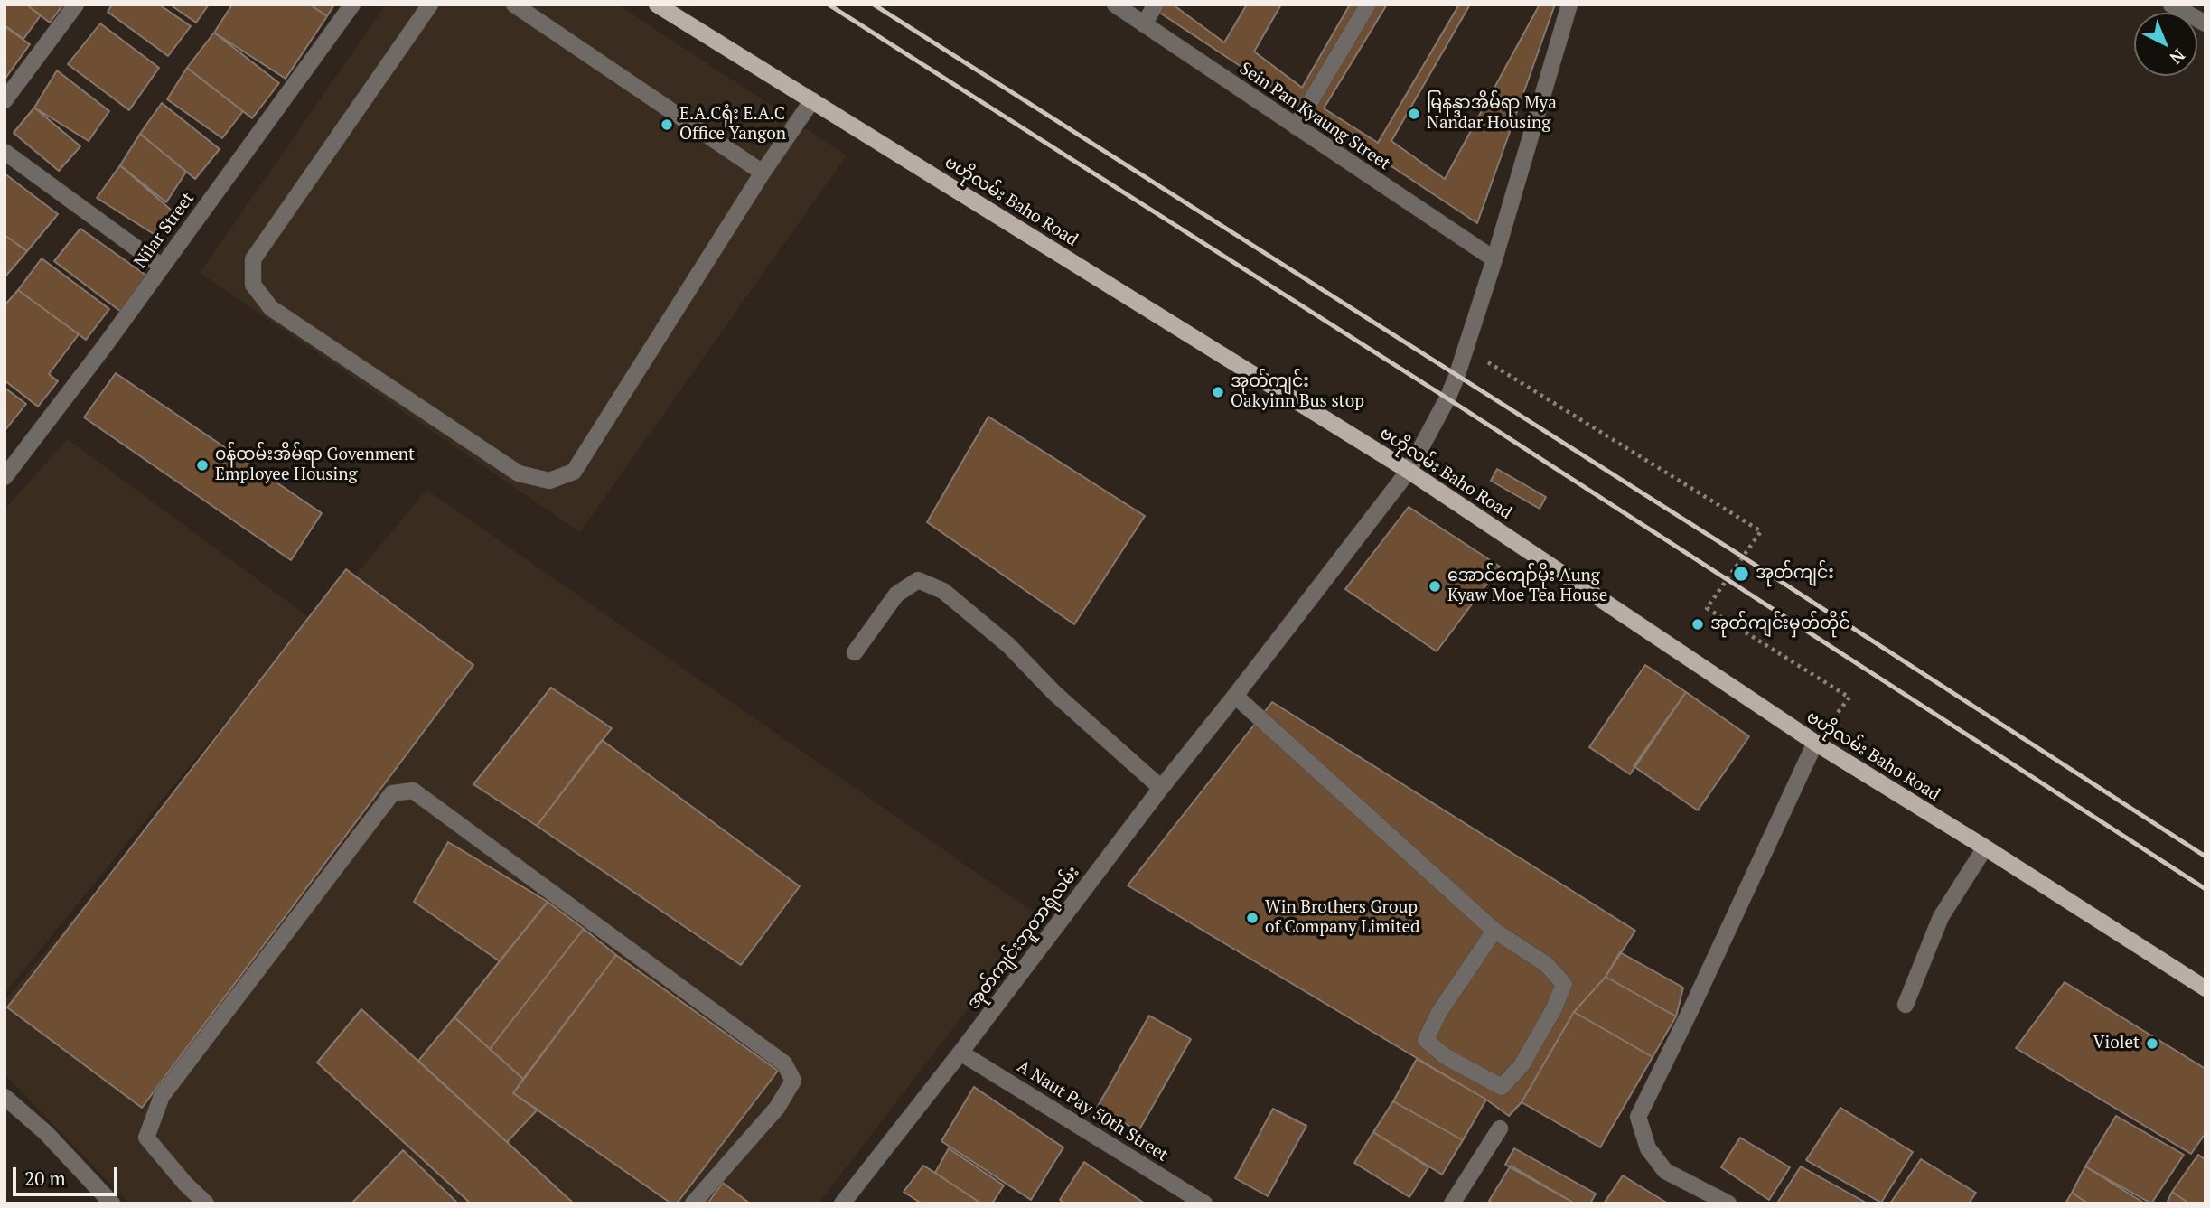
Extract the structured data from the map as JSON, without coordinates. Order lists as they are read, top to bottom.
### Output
{
  "streets": {
    "main road": ["ဗဟိုလမ်း Baho Road"],
    "street": [
      "Sein Pan Kyaung Street",
      "Nilar Street",
      "အုတ်ကျင်းဘူတာရုံလမ်း",
      "A Naut Pay 50th Street"
    ]
  },
  "crossings": [
    ["Sein Pan Kyaung Street", "အုတ်ကျင်းဘူတာရုံလမ်း"],
    ["ဗဟိုလမ်း Baho Road", "အုတ်ကျင်းဘူတာရုံလမ်း"],
    ["အုတ်ကျင်းဘူတာရုံလမ်း", "A Naut Pay 50th Street"]
  ],
  "places": [
    "မြနန္ဒာအိမ်ရာ Mya Nandar Housing",
    "E.A.Cရုံး E.A.C Office Yangon",
    "အုတ်ကျင်း Oakyinn Bus stop",
    "၀န်ထမ်းအိမ်ရာ Govenment Employee Housing",
    "အုတ်ကျင်း",
    "အောင်ကျော်မိုး Aung Kyaw Moe Tea House",
    "အုတ်ကျင်းမှတ်တိုင်",
    "Win Brothers Group of Company Limited",
    "Violet"
  ],
  "scale_bar": "20 m",
  "north": "bottom right"
}
